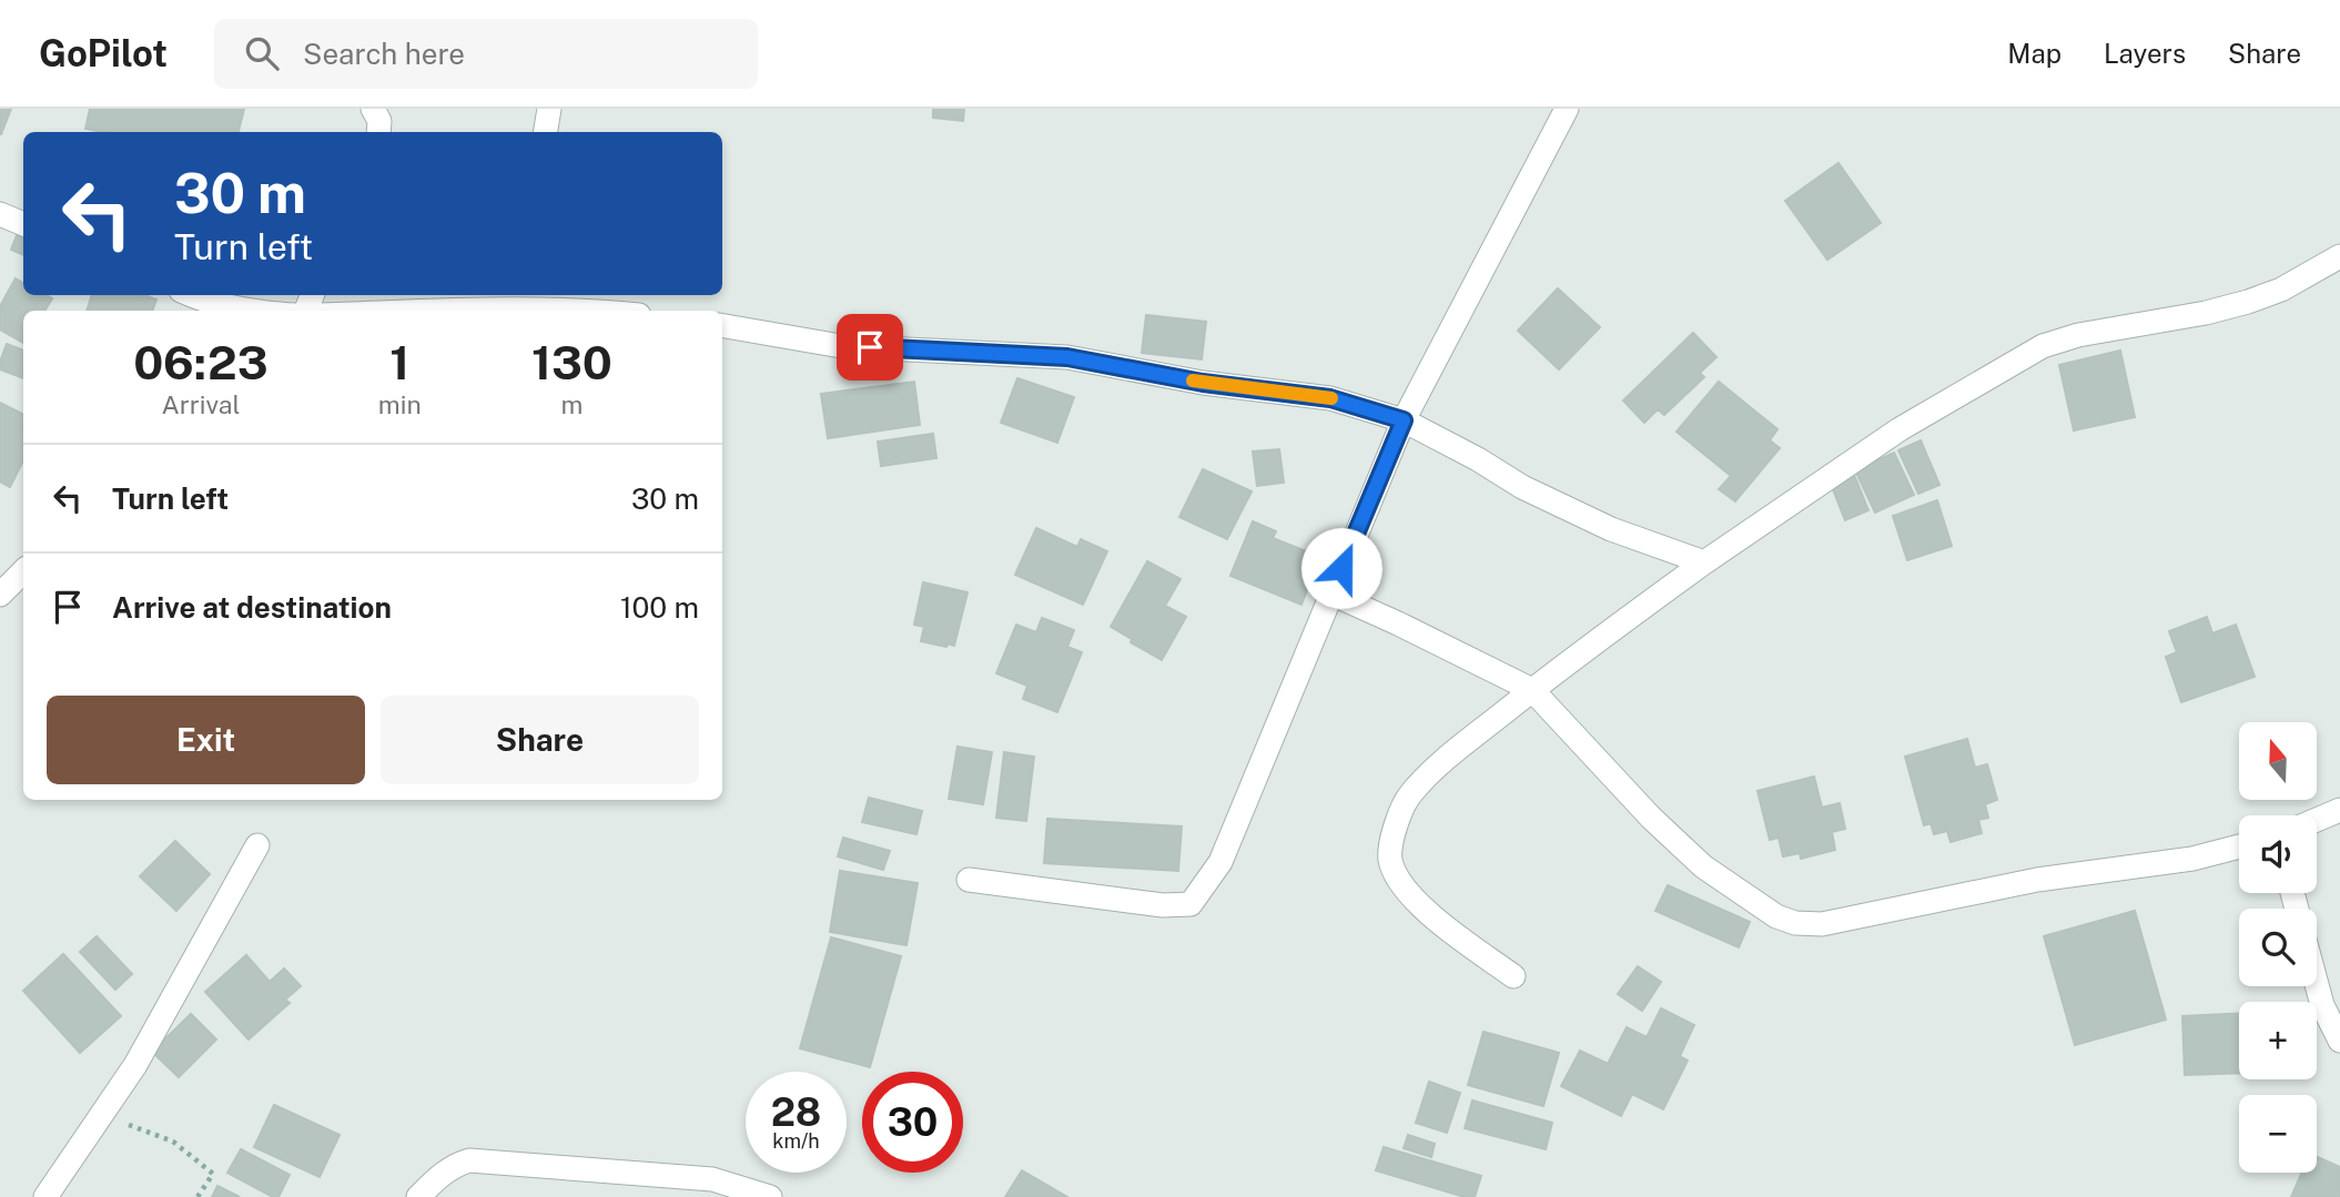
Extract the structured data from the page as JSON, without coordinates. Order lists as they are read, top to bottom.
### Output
{
  "north": "top",
  "page": {
    "header": "GoPilot",
    "search": "Search here",
    "nav": ["Map", "Layers", "Share"],
    "turn": ["30 m", "Turn left"],
    "eta": [
      "06:23",
      "Arrival",
      "1",
      "min",
      "130",
      "m"
    ],
    "list": [
      {
        "name": "Turn left",
        "value": "30 m"
      },
      {
        "name": "Arrive at destination",
        "value": "100 m"
      }
    ],
    "buttons": ["Exit", "Share"],
    "map_buttons": ["+", "−"],
    "speed": "28 km/h",
    "limit": "30"
  }
}
